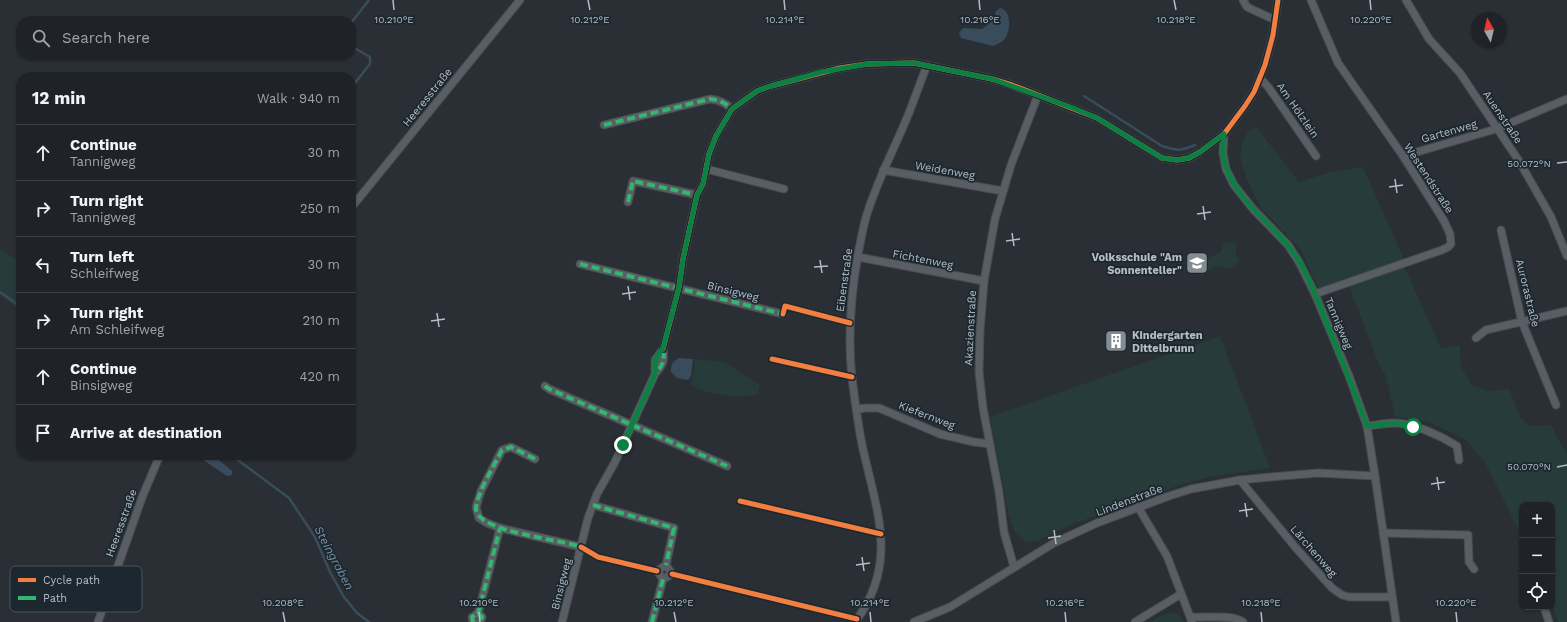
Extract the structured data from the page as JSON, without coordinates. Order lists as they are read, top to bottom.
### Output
{
  "streets": {
    "street": [
      "Heeresstraße",
      "Am Hölzlein",
      "Auenstraße",
      "Gartenweg",
      "Weidenweg",
      "Westendstraße",
      "Fichtenweg",
      "Eibenstraße",
      "Binsigweg",
      "Aurorastraße",
      "Tannigweg",
      "Akazienstraße",
      "Kiefernweg",
      "Lindenstraße",
      "Lärchenweg"
    ]
  },
  "crossings": [
    ["Auenstraße", "Gartenweg"],
    ["Gartenweg", "Westendstraße"],
    ["Weidenweg", "Eibenstraße"],
    ["Weidenweg", "Akazienstraße"],
    ["Westendstraße", "Tannigweg"],
    ["Fichtenweg", "Eibenstraße"],
    ["Fichtenweg", "Akazienstraße"],
    ["Eibenstraße", "Binsigweg"],
    ["Eibenstraße", "Kiefernweg"],
    ["Binsigweg", "Tannigweg"],
    ["Binsigweg", "Akazienstraße"],
    ["Tannigweg", "Lindenstraße"],
    ["Tannigweg", "Lärchenweg"],
    ["Akazienstraße", "Kiefernweg"],
    ["Akazienstraße", "Lindenstraße"],
    ["Lindenstraße", "Lärchenweg"]
  ],
  "water": ["Steingraben"],
  "places": {
    "school or university": ["Volksschule \"Am Sonnenteller\""],
    "building": ["Kindergarten Dittelbrunn"]
  },
  "legend": ["Cycle path", "Path"],
  "north": "top",
  "page": {
    "search": "Search here",
    "heading": ["12 min", "Walk · 940 m"],
    "list": [
      ["Continue", "Tannigweg", "30 m"],
      ["Turn right", "Tannigweg", "250 m"],
      ["Turn left", "Schleifweg", "30 m"],
      ["Turn right", "Am Schleifweg", "210 m"],
      ["Continue", "Binsigweg", "420 m"],
      "Arrive at destination"
    ],
    "map_buttons": ["+", "−"]
  },
  "coordinates": [
    "10.210°E",
    "10.212°E",
    "10.214°E",
    "10.216°E",
    "10.218°E",
    "10.220°E",
    "50.072°N",
    "50.070°N",
    "10.208°E"
  ]
}
